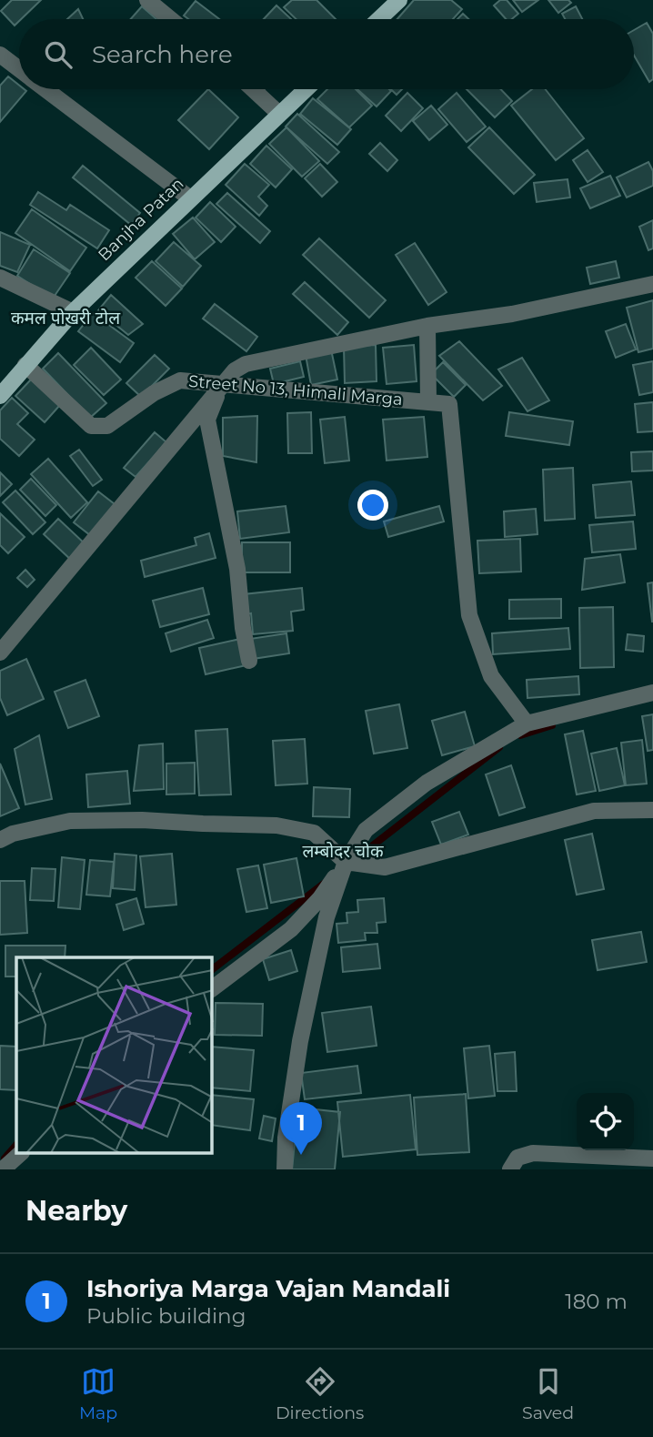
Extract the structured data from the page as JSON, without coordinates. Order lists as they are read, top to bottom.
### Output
{
  "streets": {
    "main road": ["Banjha Patan"],
    "street": ["Street No 13, Himali Marga"]
  },
  "crossings": [
    ["Banjha Patan", "Street No 13, Himali Marga"]
  ],
  "districts": ["कमल पोखरी टोल", "लम्बोदर चोक"],
  "page": {
    "search": "Search here",
    "pins": "1",
    "heading": "Nearby",
    "list": [
      {
        "mark": "1",
        "name": "Ishoriya Marga Vajan Mandali",
        "note": "Public building",
        "value": "180 m"
      }
    ],
    "nav": ["Map", "Directions", "Saved"]
  }
}
